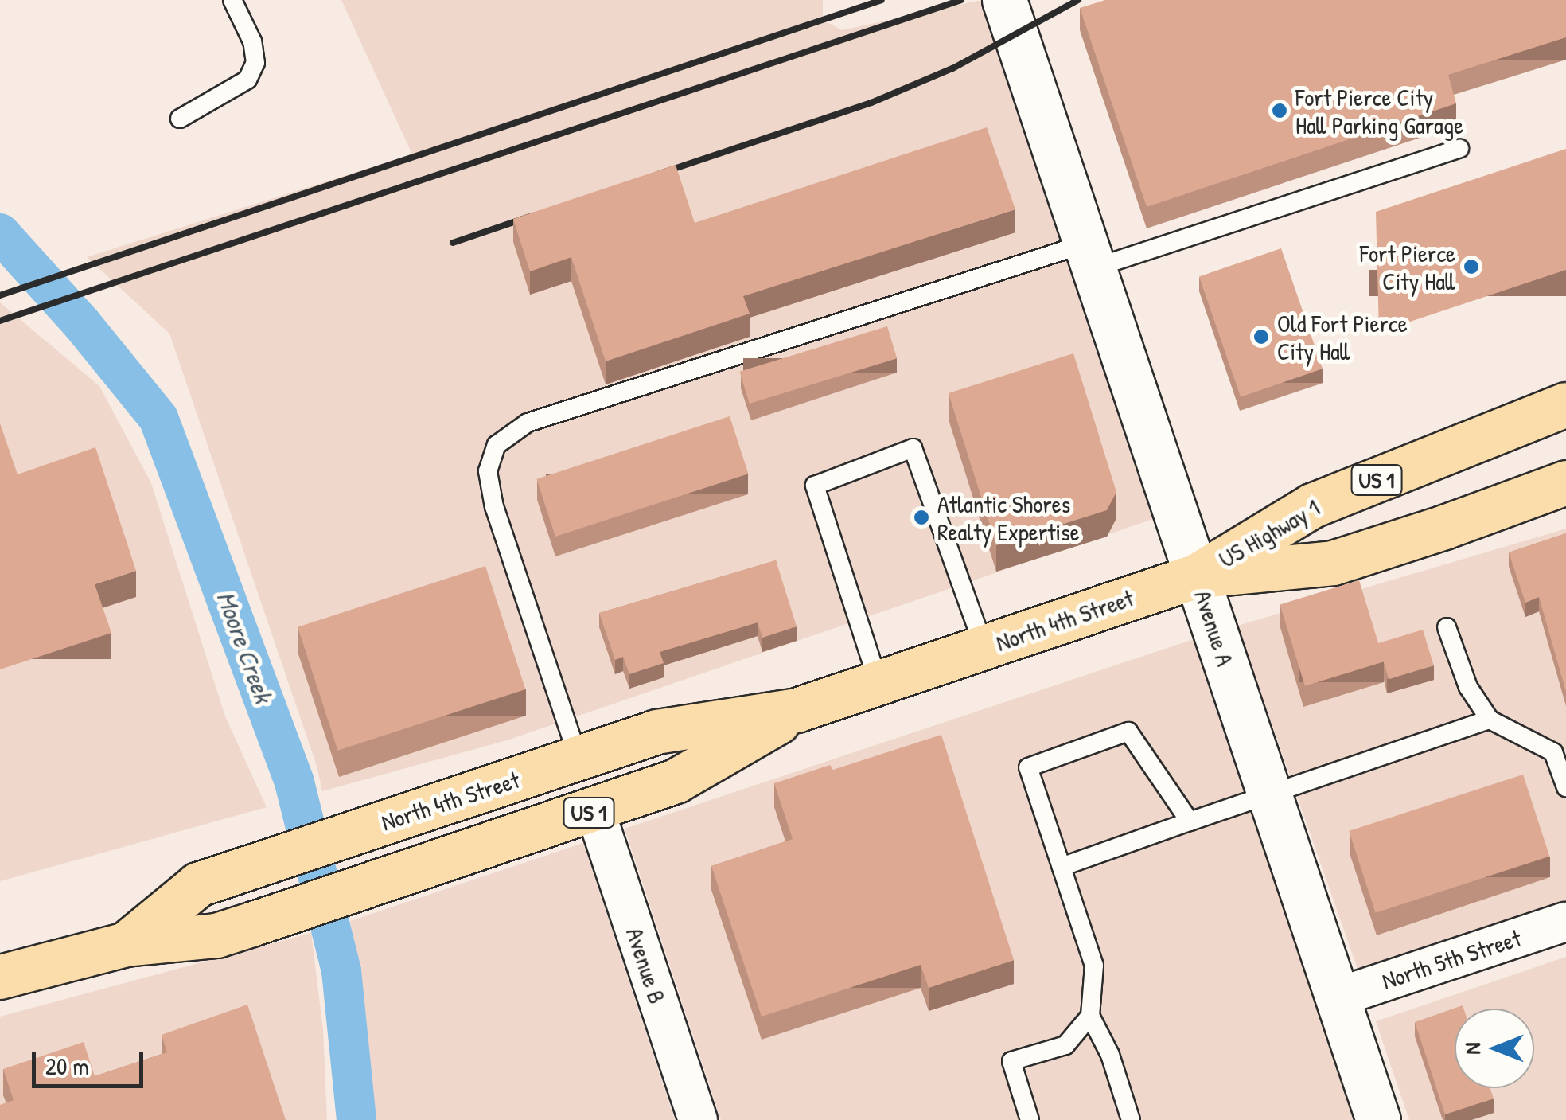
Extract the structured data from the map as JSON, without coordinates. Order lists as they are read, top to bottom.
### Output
{
  "streets": {
    "main road": ["US 1", "US Highway 1", "North 4th Street"],
    "street": ["Avenue A", "North 5th Street", "Avenue B"]
  },
  "crossings": [
    ["US Highway 1", "North 4th Street"],
    ["US Highway 1", "Avenue A"],
    ["North 4th Street", "Avenue A"],
    ["North 4th Street", "Avenue B"],
    ["Avenue A", "North 5th Street"]
  ],
  "water": ["Moore Creek"],
  "places": [
    "Fort Pierce City Hall Parking Garage",
    "Fort Pierce City Hall",
    "Old Fort Pierce City Hall",
    "Atlantic Shores Realty Expertise"
  ],
  "scale_bar": "20 m",
  "north": "left"
}
